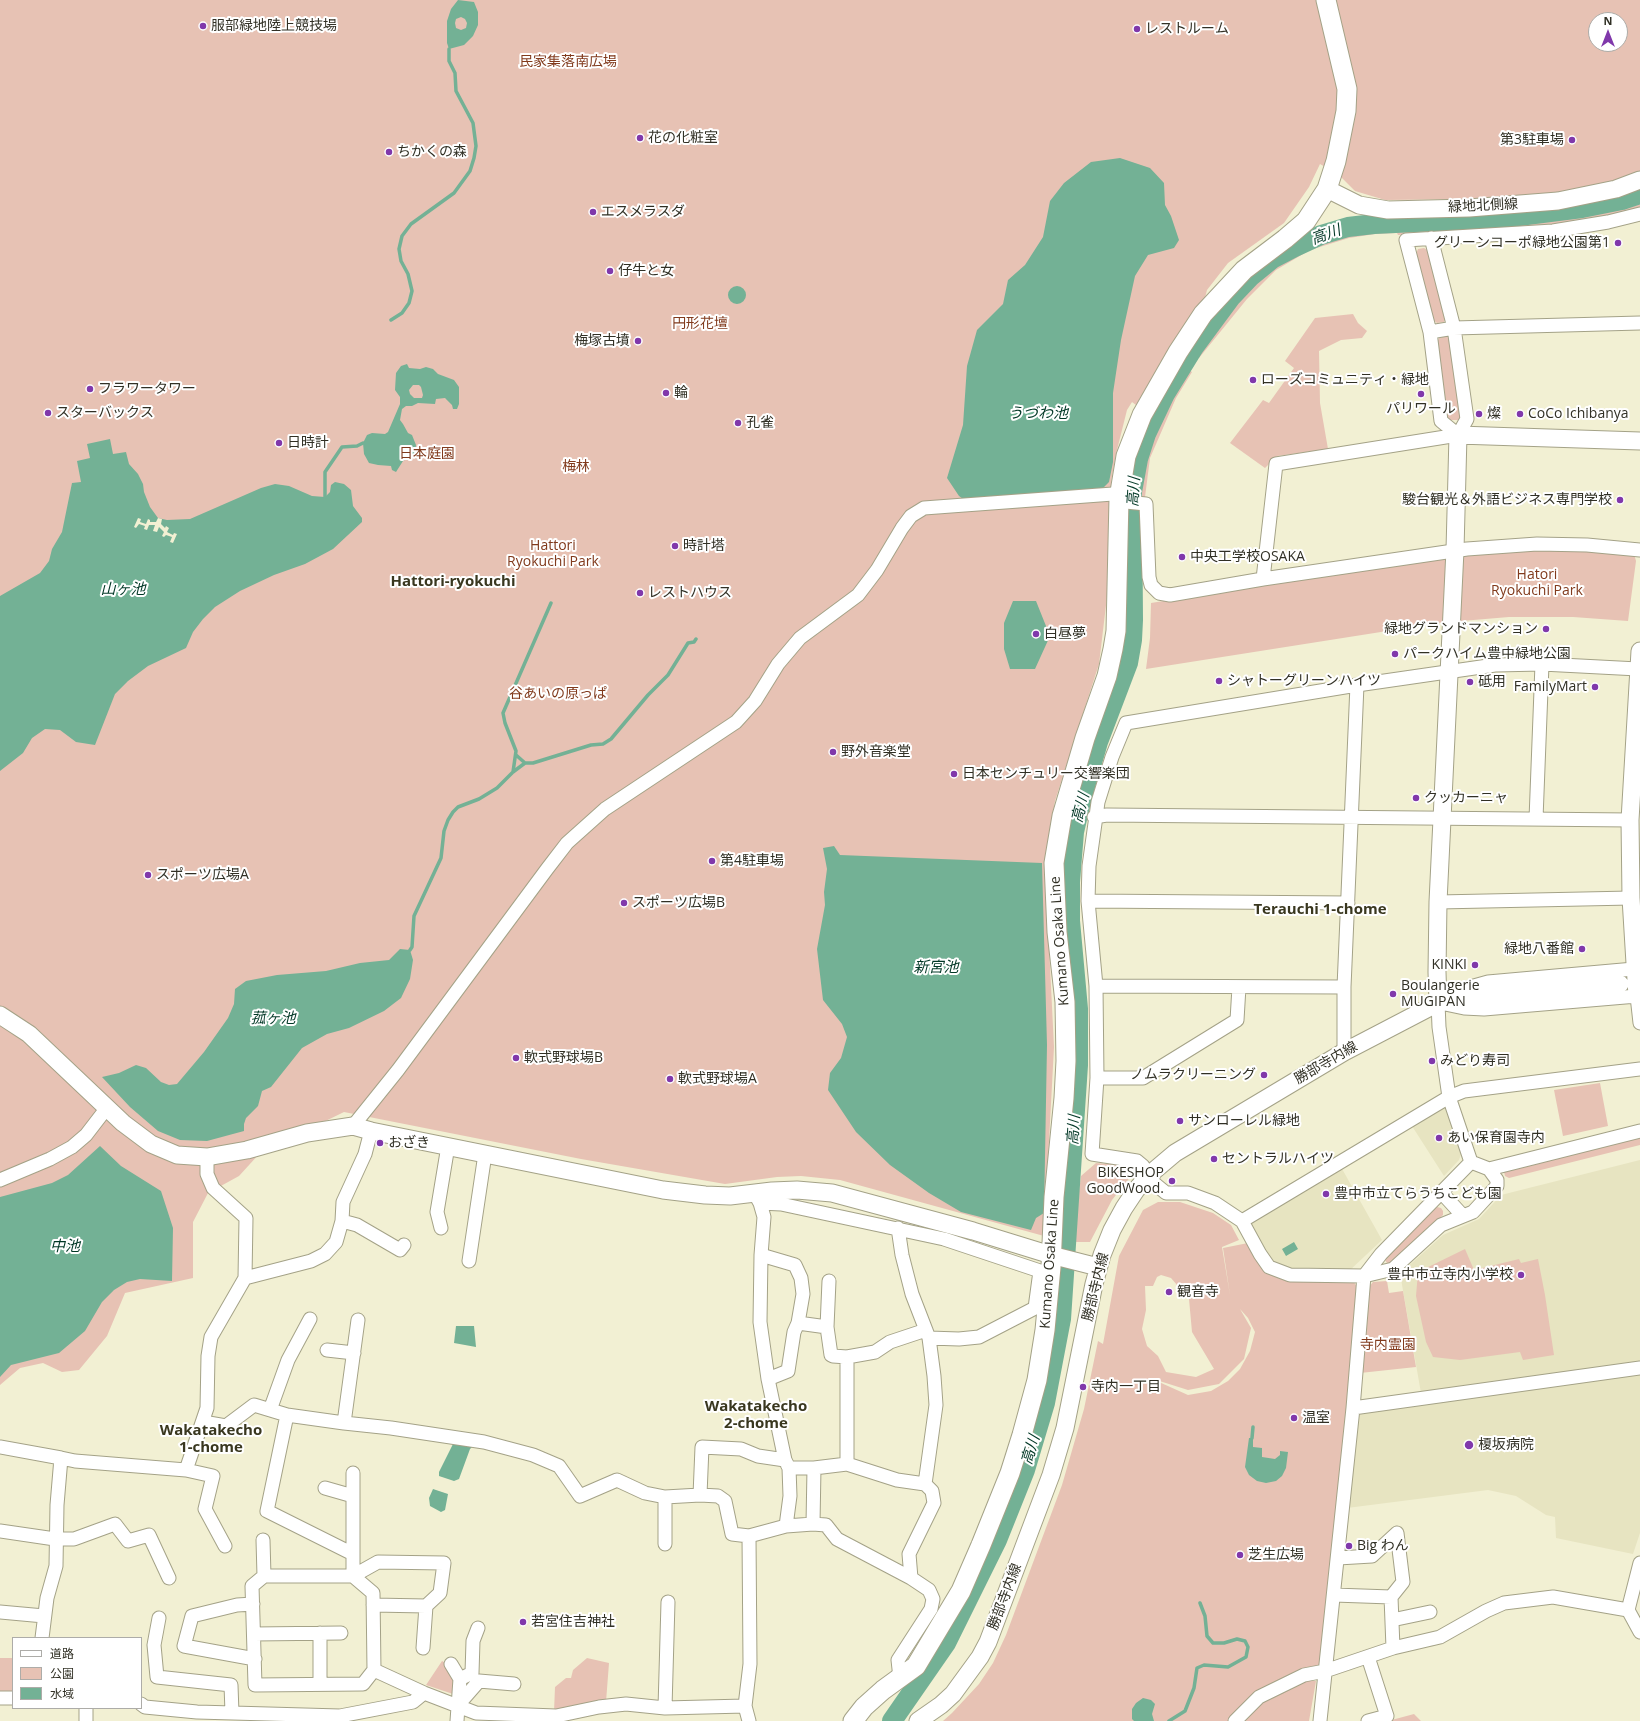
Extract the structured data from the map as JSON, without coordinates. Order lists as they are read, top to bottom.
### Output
{
  "streets": {
    "main road": ["Kumano Osaka Line"],
    "street": ["緑地北側線", "勝部寺内線"]
  },
  "crossings": [
    ["緑地北側線", "Kumano Osaka Line"]
  ],
  "districts": [
    "Hattori-ryokuchi",
    "Terauchi 1-chome",
    "Wakatakecho 2-chome",
    "Wakatakecho 1-chome"
  ],
  "water": [
    "高川",
    "うづわ池",
    "山ヶ池",
    "新宮池",
    "菰ヶ池",
    "中池"
  ],
  "parks": [
    "民家集落南広場",
    "円形花壇",
    "日本庭園",
    "梅林",
    "Hattori Ryokuchi Park",
    "Hatori Ryokuchi Park",
    "谷あいの原っぱ",
    "寺内霊園"
  ],
  "places": [
    "服部緑地陸上競技場",
    "レストルーム",
    "花の化粧室",
    "第3駐車場",
    "ちかくの森",
    "エスメラスダ",
    "グリーンコーポ緑地公園第1",
    "仔牛と女",
    "梅塚古墳",
    "ローズコミュニティ・緑地",
    "フラワータワー",
    "輪",
    "パリワール",
    "スターバックス",
    "燦",
    "CoCo Ichibanya",
    "孔雀",
    "日時計",
    "駿台観光＆外語ビジネス専門学校",
    "時計塔",
    "中央工学校OSAKA",
    "レストハウス",
    "緑地グランドマンション",
    "白昼夢",
    "パークハイム豊中緑地公園",
    "シャトーグリーンハイツ",
    "砥用",
    "FamilyMart",
    "野外音楽堂",
    "日本センチュリー交響楽団",
    "クッカーニャ",
    "第4駐車場",
    "スポーツ広場A",
    "スポーツ広場B",
    "緑地八番館",
    "KINKI",
    "Boulangerie MUGIPAN",
    "軟式野球場B",
    "みどり寿司",
    "ノムラクリーニング",
    "軟式野球場A",
    "サンローレル緑地",
    "あい保育園寺内",
    "おざき",
    "セントラルハイツ",
    "BIKESHOP GoodWood.",
    "豊中市立てらうちこども園",
    "豊中市立寺内小学校",
    "観音寺",
    "寺内一丁目",
    "温室",
    "榎坂病院",
    "Big わん",
    "芝生広場",
    "若宮住吉神社"
  ],
  "legend": ["道路", "公園", "水域"],
  "north": "top"
}
